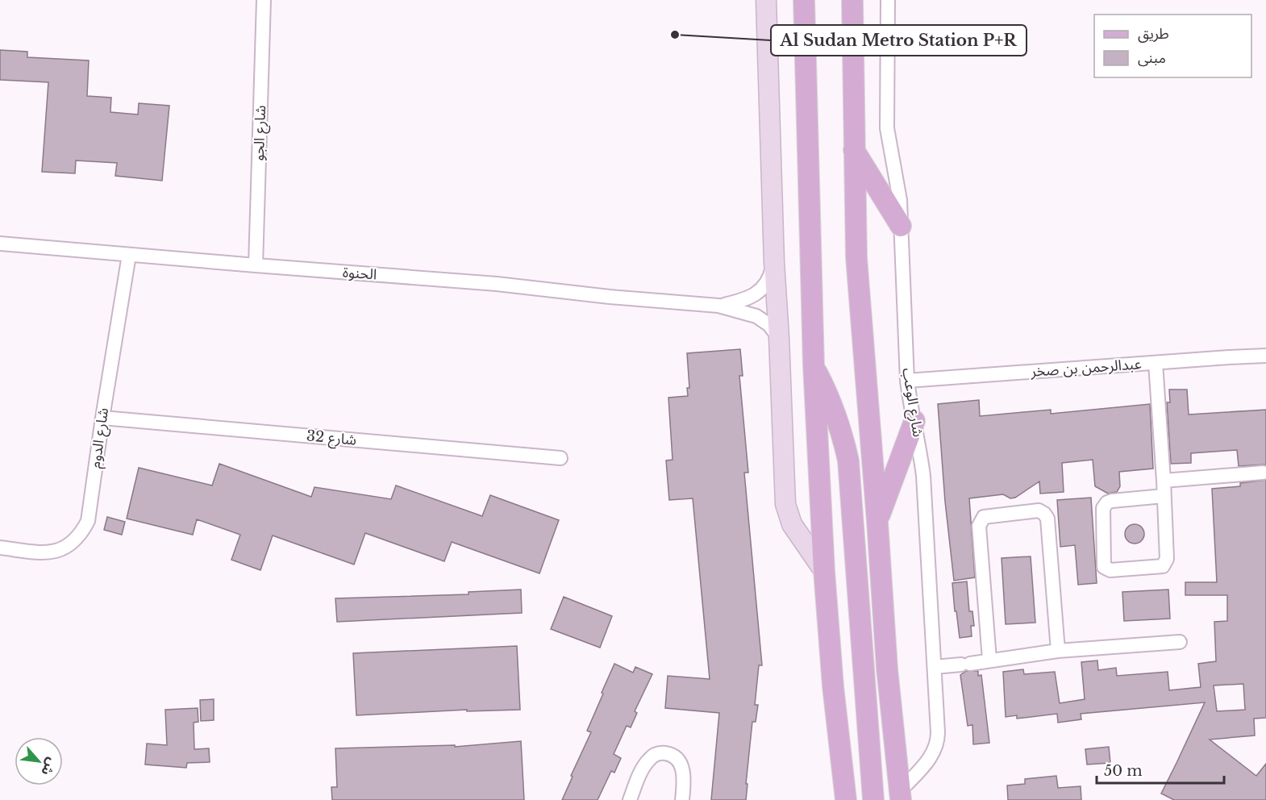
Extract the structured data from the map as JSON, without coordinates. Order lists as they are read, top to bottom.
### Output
{
  "streets": {
    "main road": ["شارع الوعب"],
    "street": [
      "شارع الجو",
      "الحنوة",
      "عبدالرحمن بن صخر",
      "شارع الدوم",
      "شارع 32"
    ]
  },
  "crossings": [
    ["شارع الجو", "الحنوة"],
    ["الحنوة", "شارع الدوم"],
    ["عبدالرحمن بن صخر", "شارع الوعب"],
    ["شارع الدوم", "شارع 32"]
  ],
  "places": ["Al Sudan Metro Station P+R"],
  "legend": ["طريق", "مبنى"],
  "scale_bar": "50 m",
  "north": "bottom right"
}
